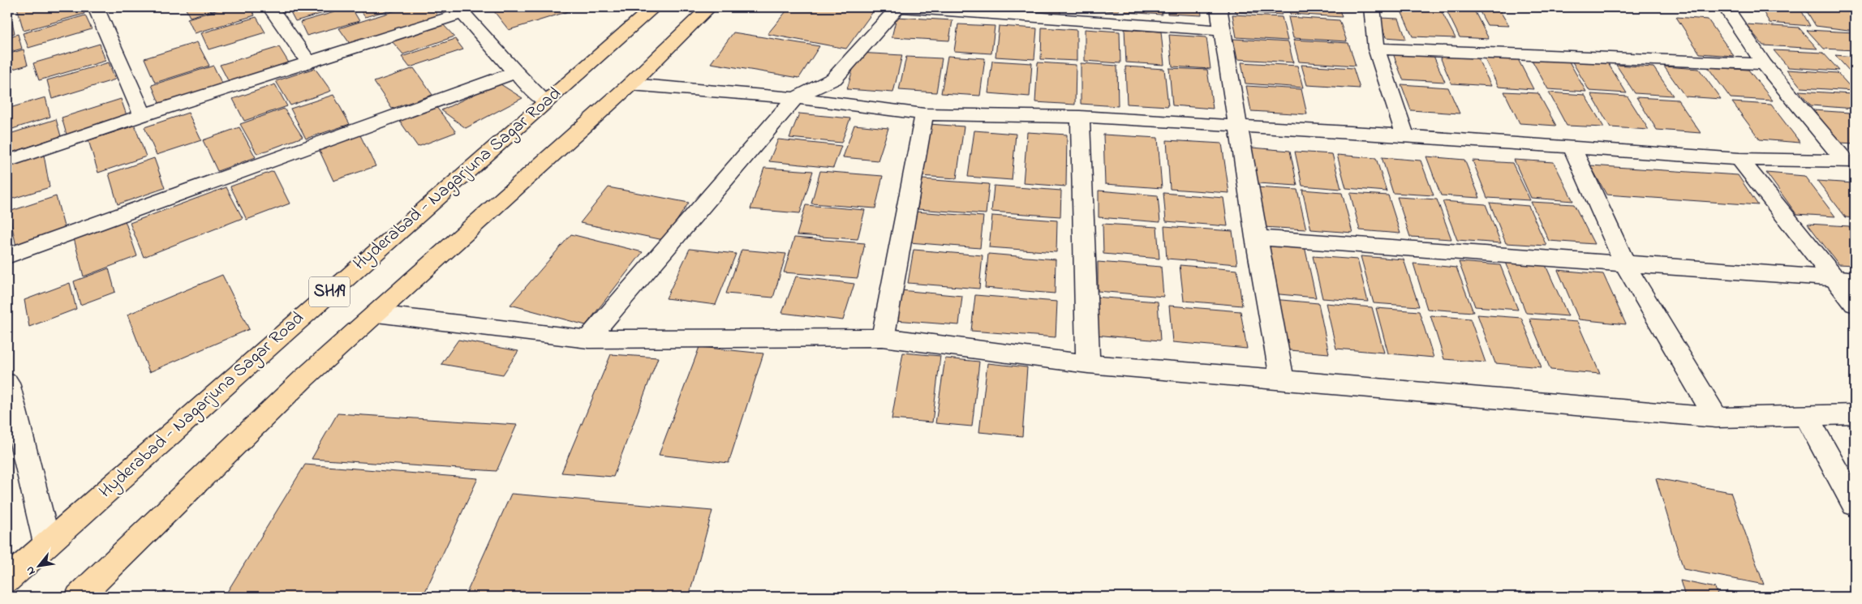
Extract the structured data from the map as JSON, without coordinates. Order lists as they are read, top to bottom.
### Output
{
  "streets": {
    "main road": ["Hyderabad - Nagarjuna Sagar Road", "SH19"]
  },
  "north": "bottom left"
}
